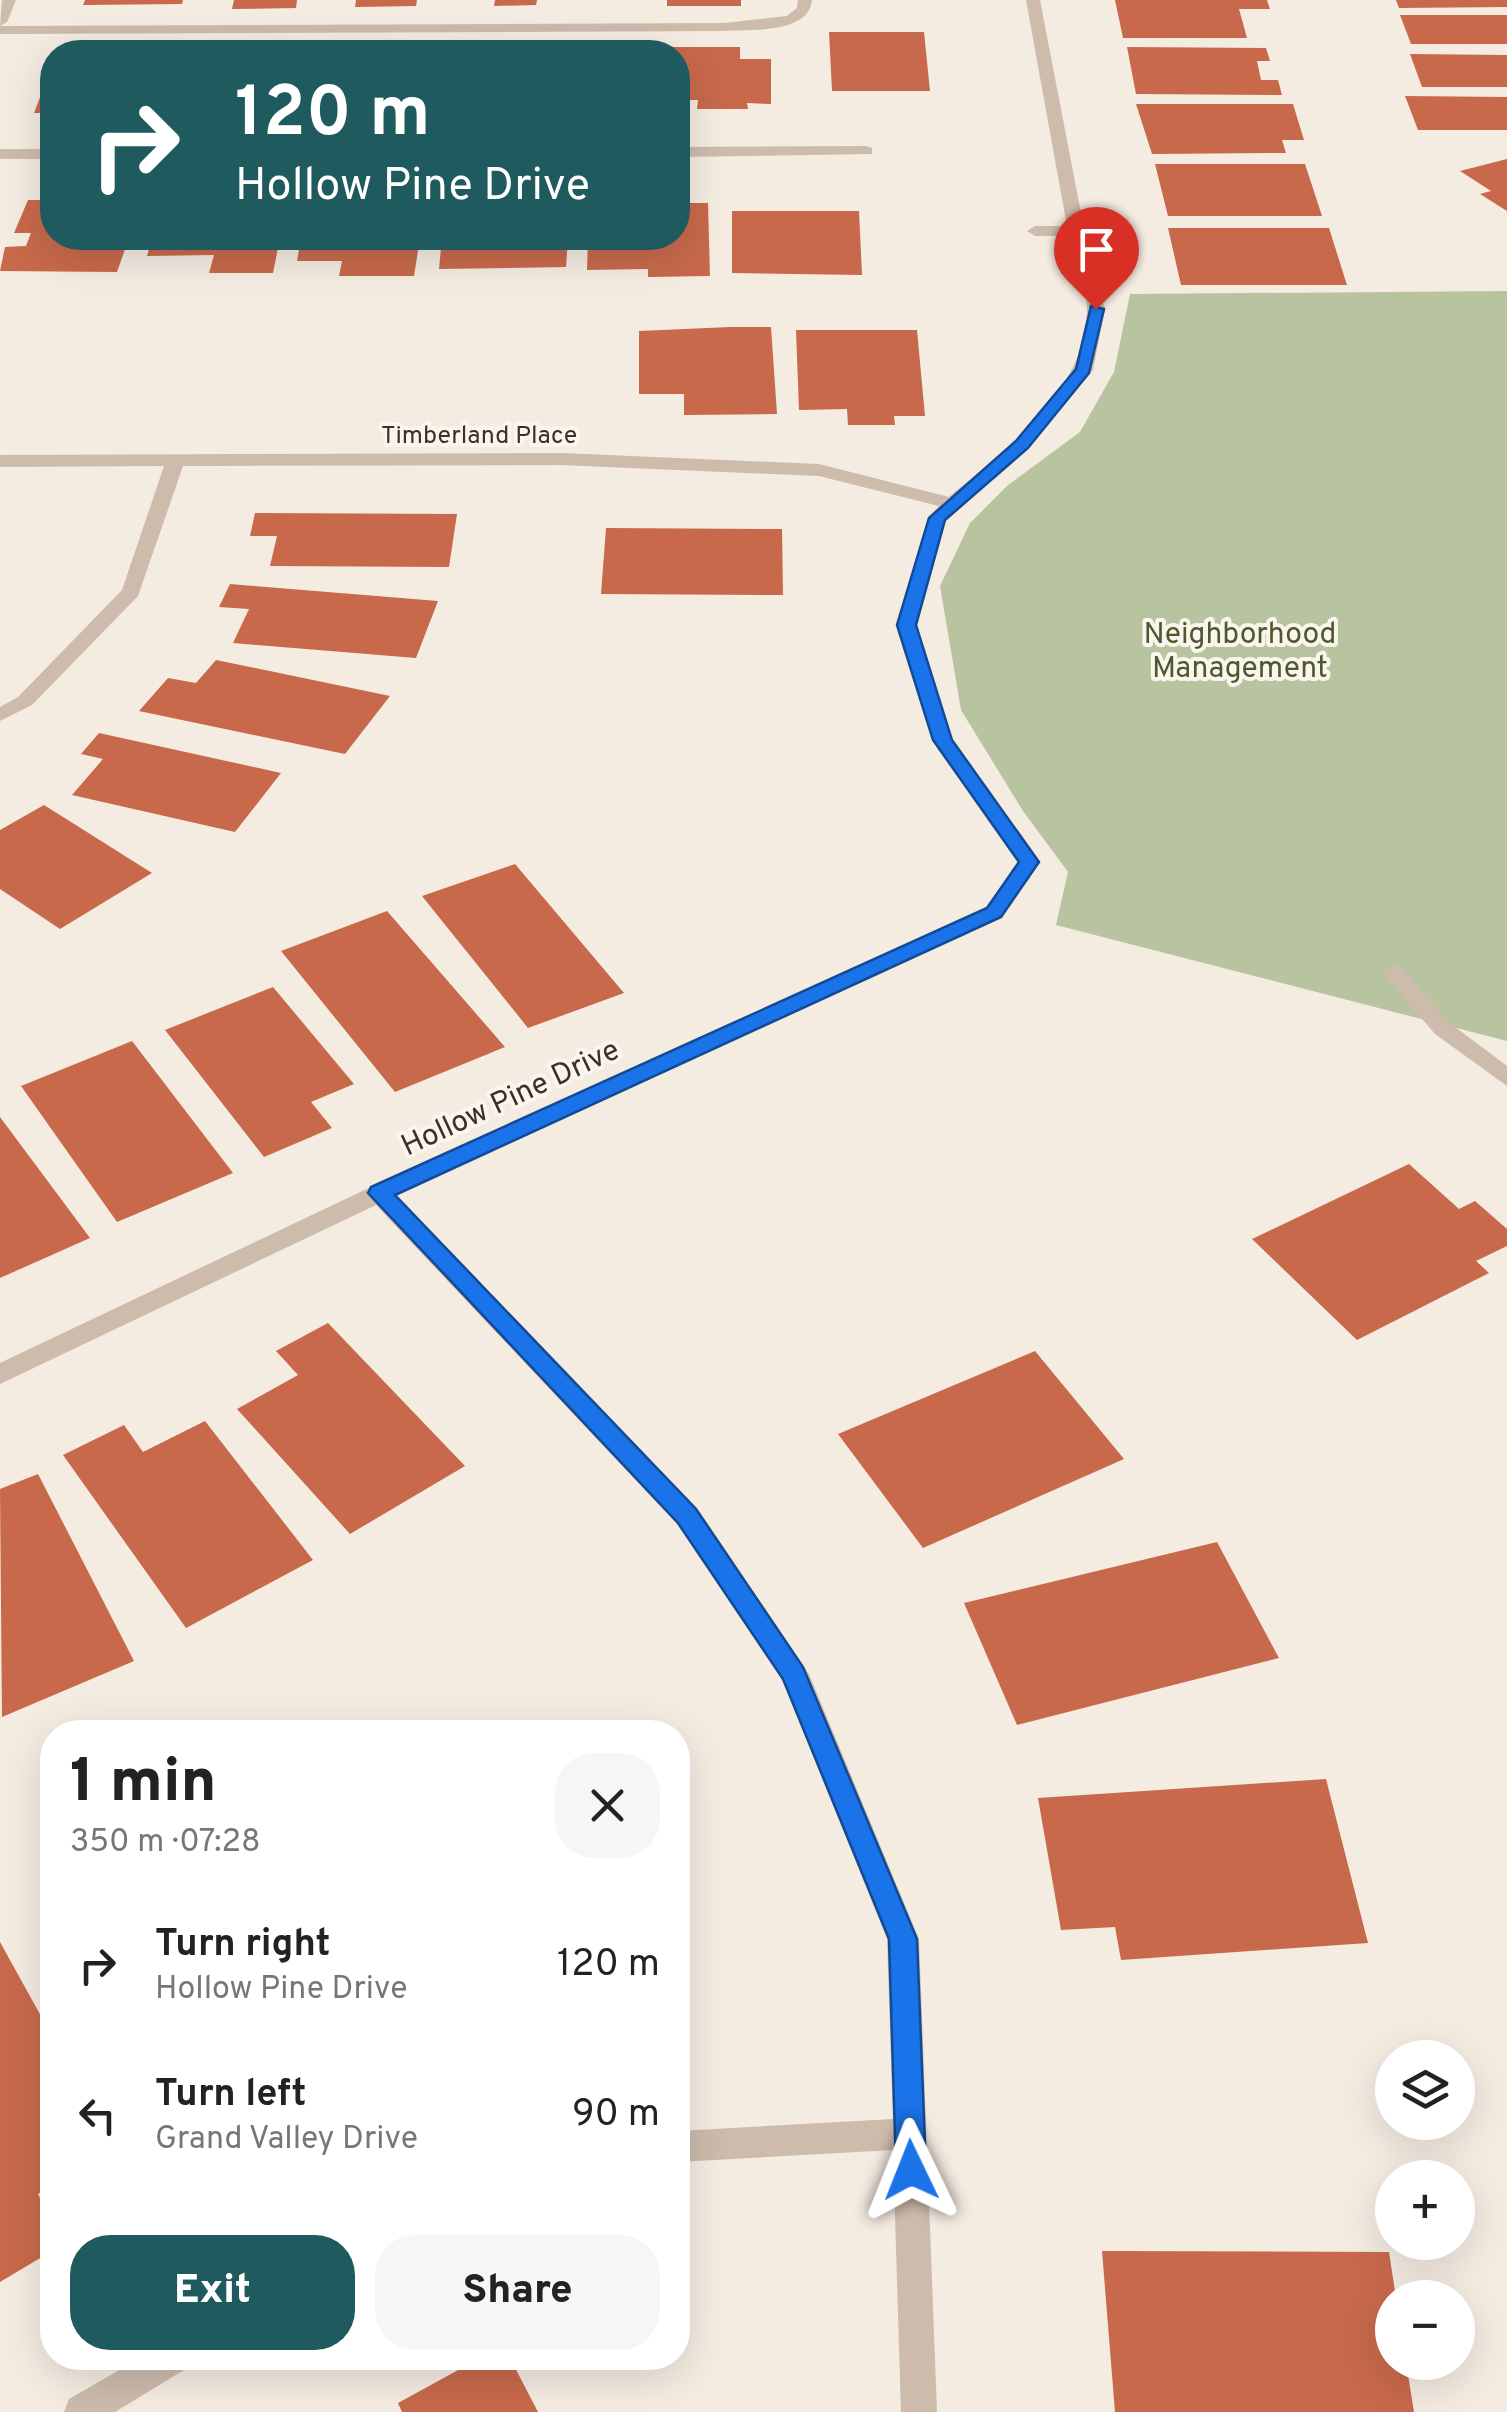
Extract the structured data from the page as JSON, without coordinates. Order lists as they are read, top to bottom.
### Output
{
  "streets": {
    "street": ["Timberland Place", "Hollow Pine Drive"]
  },
  "crossings": [
    ["Timberland Place", "Hollow Pine Drive"]
  ],
  "parks": ["Neighborhood Management"],
  "page": {
    "turn": ["120 m", "Hollow Pine Drive"],
    "heading": ["1 min", "350 m · 07:28"],
    "list": [
      {
        "name": "Turn right",
        "note": "Hollow Pine Drive",
        "value": "120 m"
      },
      {
        "name": "Turn left",
        "note": "Grand Valley Drive",
        "value": "90 m"
      }
    ],
    "map_buttons": ["+", "−"],
    "buttons": ["Exit", "Share"]
  }
}
